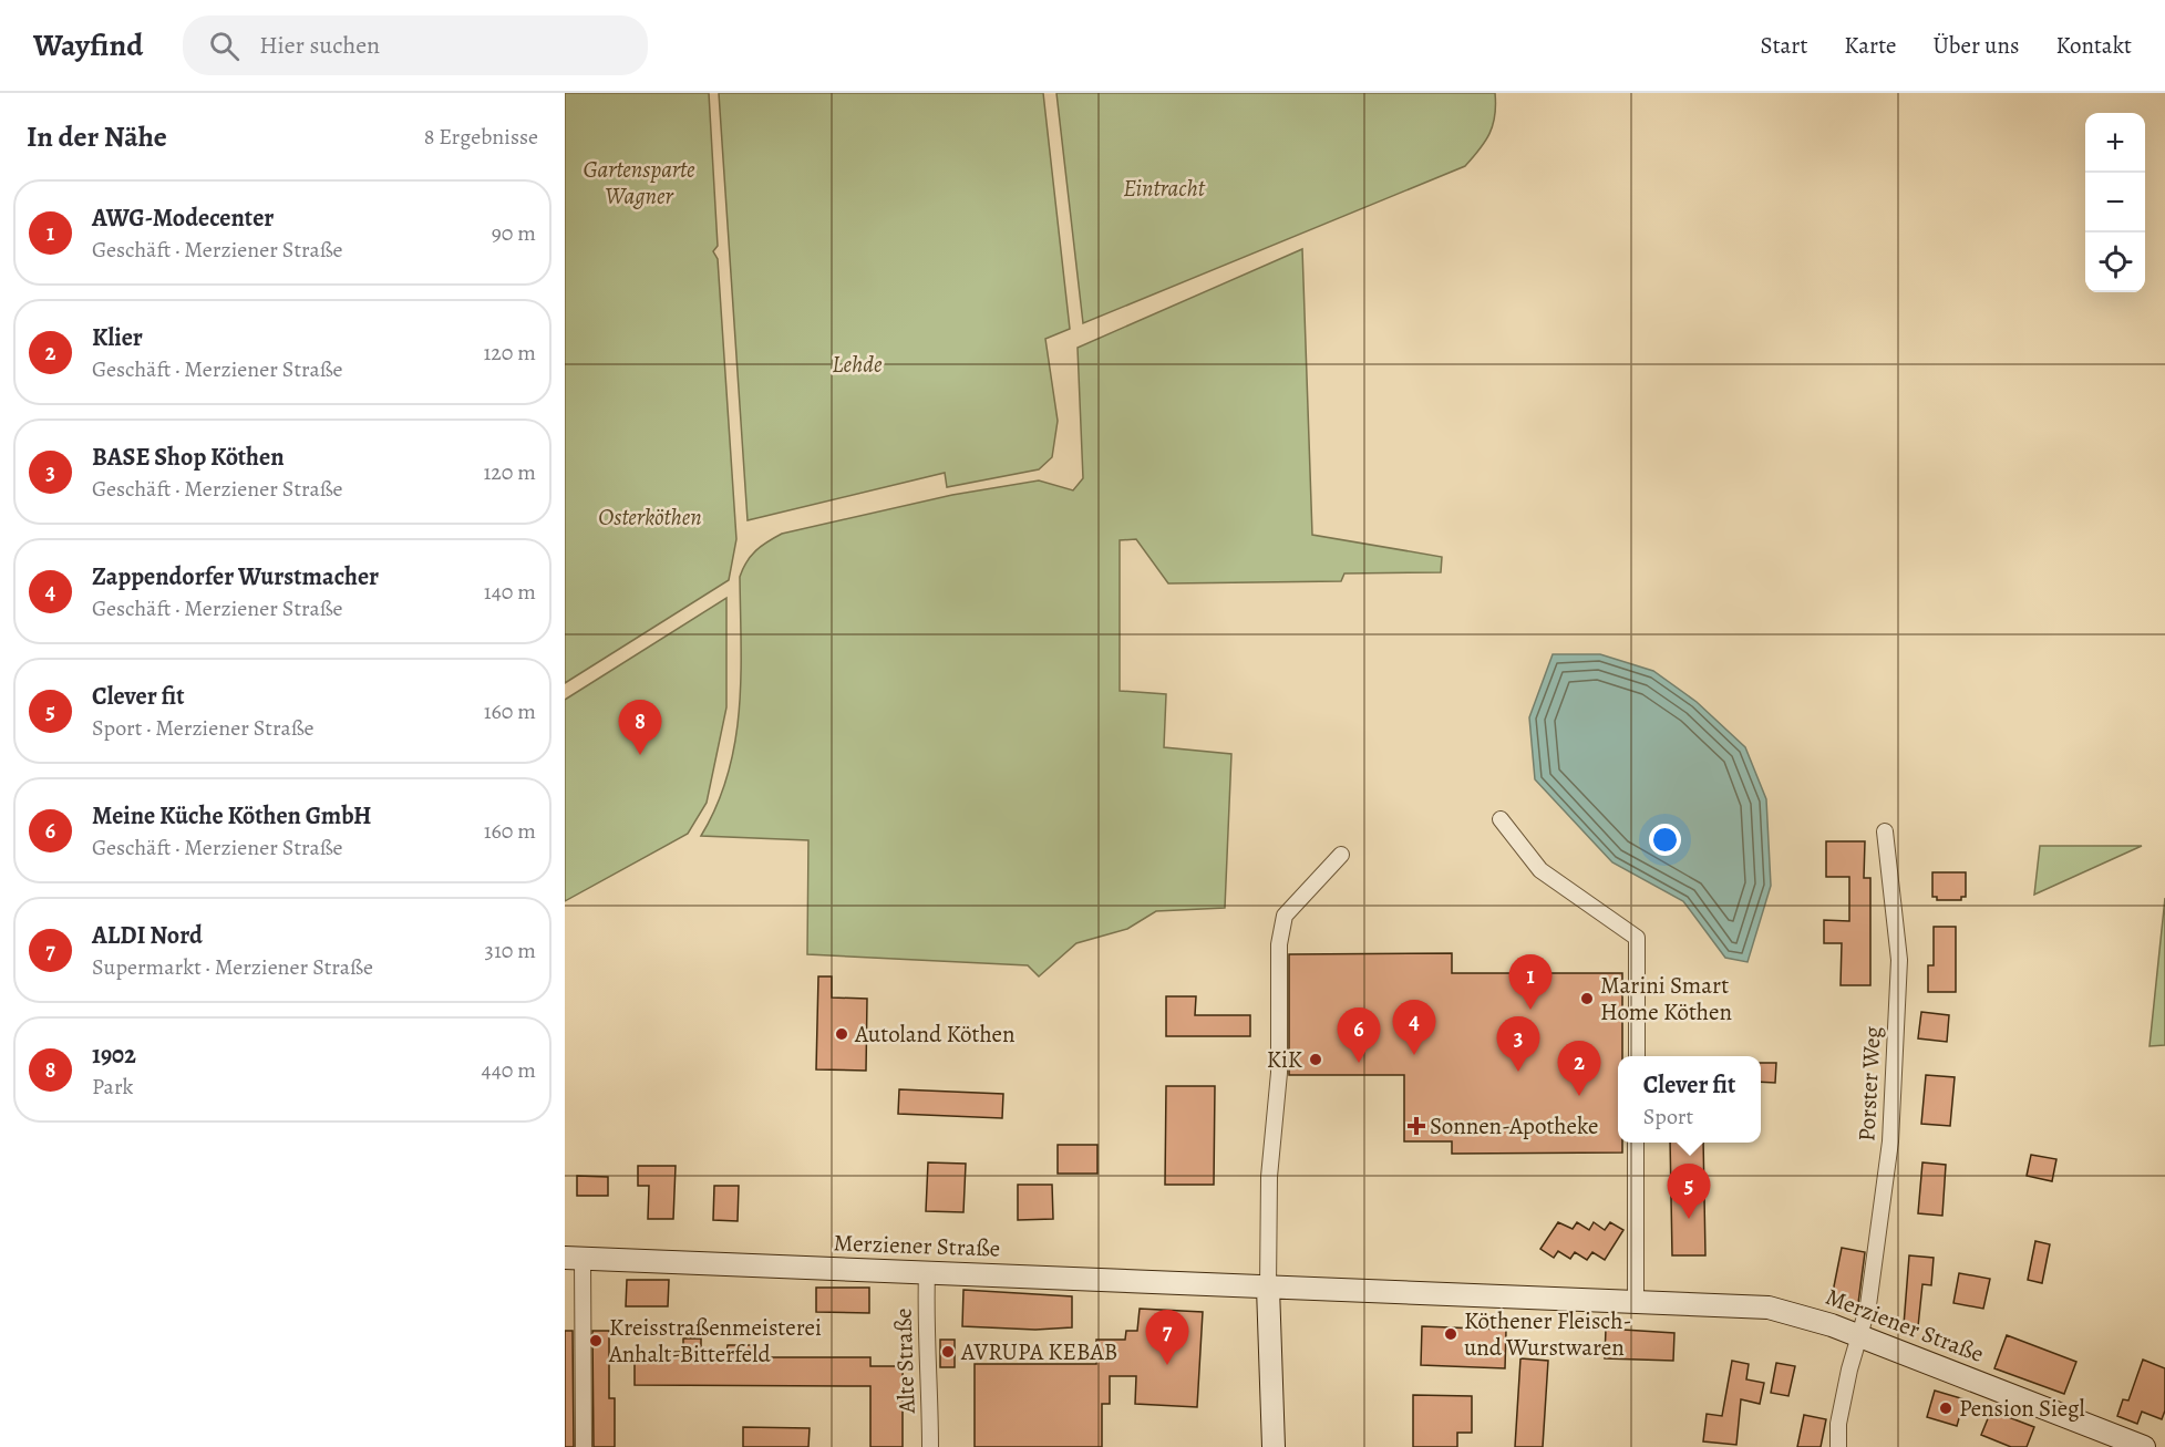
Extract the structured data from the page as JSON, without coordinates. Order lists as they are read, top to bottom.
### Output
{
  "streets": {
    "main road": ["Merziener Straße"],
    "street": ["Porster Weg", "Alte Straße"]
  },
  "crossings": [
    ["Porster Weg", "Merziener Straße"],
    ["Merziener Straße", "Alte Straße"]
  ],
  "parks": [
    "Gartensparte Wagner",
    "Eintracht",
    "Lehde",
    "Osterköthen"
  ],
  "places": {
    "other": [
      "Marini Smart Home Köthen",
      "Autoland Köthen",
      "KiK",
      "Köthener Fleisch- und Wurstwaren",
      "Kreisstraßenmeisterei Anhalt-Bitterfeld",
      "AVRUPA KEBAB",
      "Pension Siegl"
    ],
    "health": ["Sonnen-Apotheke"]
  },
  "page": {
    "header": "Wayfind",
    "search": "Hier suchen",
    "nav": [
      "Start",
      "Karte",
      "Über uns",
      "Kontakt"
    ],
    "heading": ["In der Nähe", "8 Ergebnisse"],
    "map_buttons": ["+", "−"],
    "list": [
      {
        "mark": "1",
        "name": "AWG-Modecenter",
        "note": "Geschäft · Merziener Straße",
        "value": "90 m"
      },
      {
        "mark": "2",
        "name": "Klier",
        "note": "Geschäft · Merziener Straße",
        "value": "120 m"
      },
      {
        "mark": "3",
        "name": "BASE Shop Köthen",
        "note": "Geschäft · Merziener Straße",
        "value": "120 m"
      },
      {
        "mark": "4",
        "name": "Zappendorfer Wurstmacher",
        "note": "Geschäft · Merziener Straße",
        "value": "140 m"
      },
      {
        "mark": "5",
        "name": "Clever fit",
        "note": "Sport · Merziener Straße",
        "value": "160 m"
      },
      {
        "mark": "6",
        "name": "Meine Küche Köthen GmbH",
        "note": "Geschäft · Merziener Straße",
        "value": "160 m"
      },
      {
        "mark": "7",
        "name": "ALDI Nord",
        "note": "Supermarkt · Merziener Straße",
        "value": "310 m"
      },
      {
        "mark": "8",
        "name": "1902",
        "note": "Park",
        "value": "440 m"
      }
    ],
    "pins": [
      "8",
      "1",
      "4",
      "6",
      "3",
      "2",
      "5",
      "7"
    ],
    "popup": ["Clever fit", "Sport"]
  }
}
